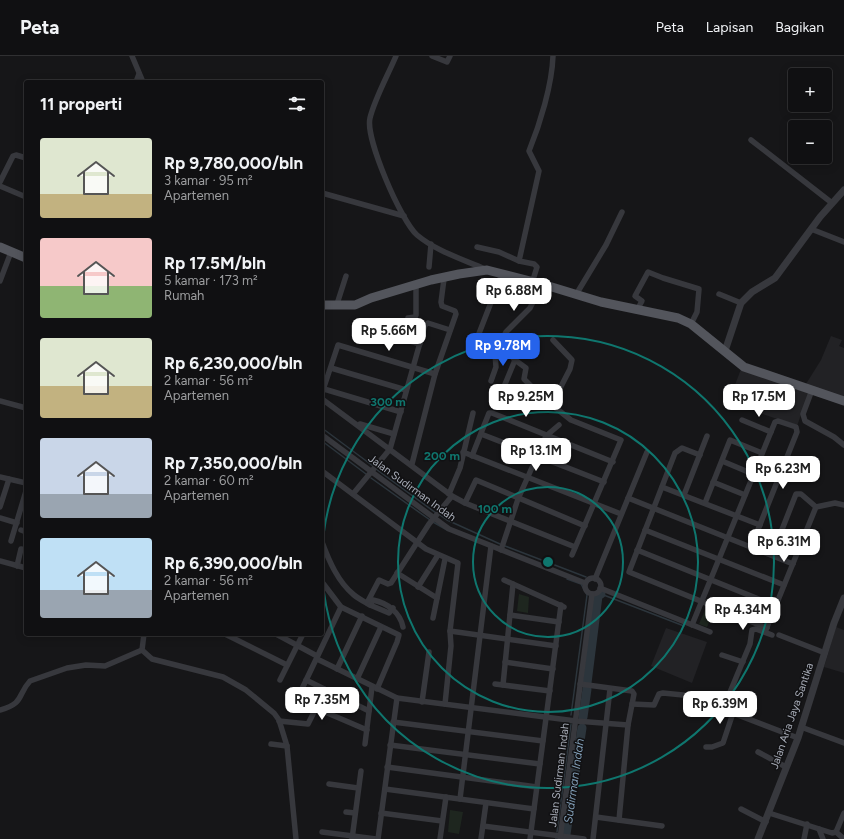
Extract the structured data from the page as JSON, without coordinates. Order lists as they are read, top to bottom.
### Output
{
  "streets": {
    "street": ["Jalan Sudirman Indah", "Jalan Aria Jaya Santika"]
  },
  "water": ["Sudirman Indah"],
  "page": {
    "header": "Peta",
    "nav": ["Peta", "Lapisan", "Bagikan"],
    "map_buttons": ["+", "−"],
    "heading": "11 properti",
    "list": [
      {
        "name": "Rp 9,780,000/bln",
        "note": "3 kamar · 95 m² · Apartemen"
      },
      {
        "name": "Rp 17.5M/bln",
        "note": "5 kamar · 173 m² · Rumah"
      },
      {
        "name": "Rp 6,230,000/bln",
        "note": "2 kamar · 56 m² · Apartemen"
      },
      {
        "name": "Rp 7,350,000/bln",
        "note": "2 kamar · 60 m² · Apartemen"
      },
      {
        "name": "Rp 6,390,000/bln",
        "note": "2 kamar · 56 m² · Apartemen"
      }
    ],
    "price": [
      "Rp 6.88M",
      "Rp 5.66M",
      "Rp 9.78M",
      "Rp 9.25M",
      "Rp 17.5M",
      "Rp 13.1M",
      "Rp 6.23M",
      "Rp 6.31M",
      "Rp 4.34M",
      "Rp 7.35M",
      "Rp 6.39M"
    ]
  },
  "rings": ["300 m", "200 m", "100 m"]
}
